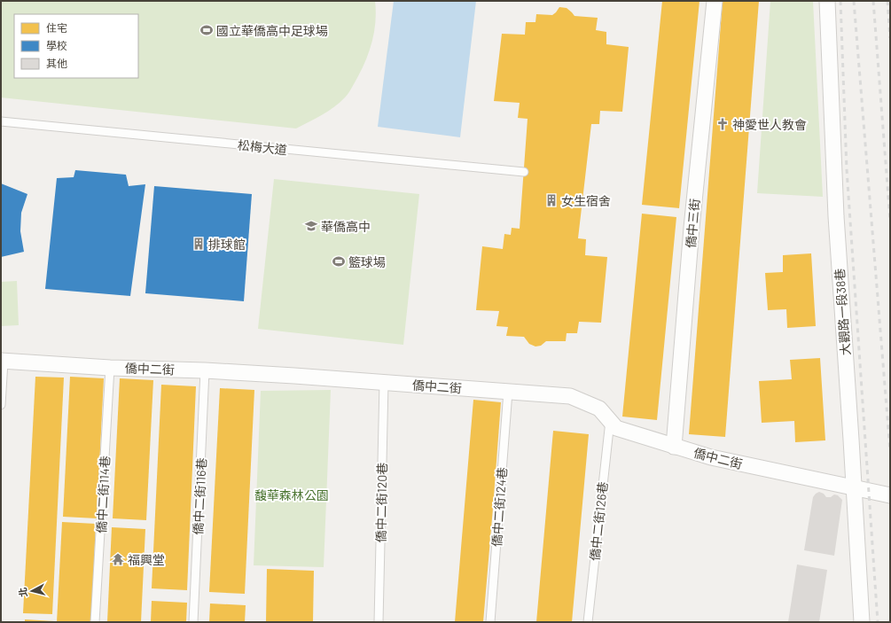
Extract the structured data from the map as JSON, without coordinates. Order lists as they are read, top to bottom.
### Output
{
  "streets": {
    "street": ["僑中三街", "大觀路一段38巷", "僑中二街"],
    "lane": [
      "松梅大道",
      "僑中二街114巷",
      "僑中二街116巷",
      "僑中二街120巷",
      "僑中二街124巷",
      "僑中二街126巷"
    ]
  },
  "crossings": [
    ["僑中三街", "僑中二街"],
    ["大觀路一段38巷", "僑中二街"],
    ["僑中二街", "僑中二街114巷"],
    ["僑中二街", "僑中二街116巷"],
    ["僑中二街", "僑中二街120巷"],
    ["僑中二街", "僑中二街124巷"],
    ["僑中二街", "僑中二街126巷"]
  ],
  "parks": ["馥華森林公園"],
  "places": {
    "sports": ["國立華僑高中足球場", "籃球場"],
    "church": ["神愛世人教會"],
    "building": ["女生宿舍", "排球館"],
    "school or university": ["華僑高中"],
    "temple": ["福興堂"]
  },
  "legend": ["住宅", "學校", "其他"],
  "north": "left"
}
